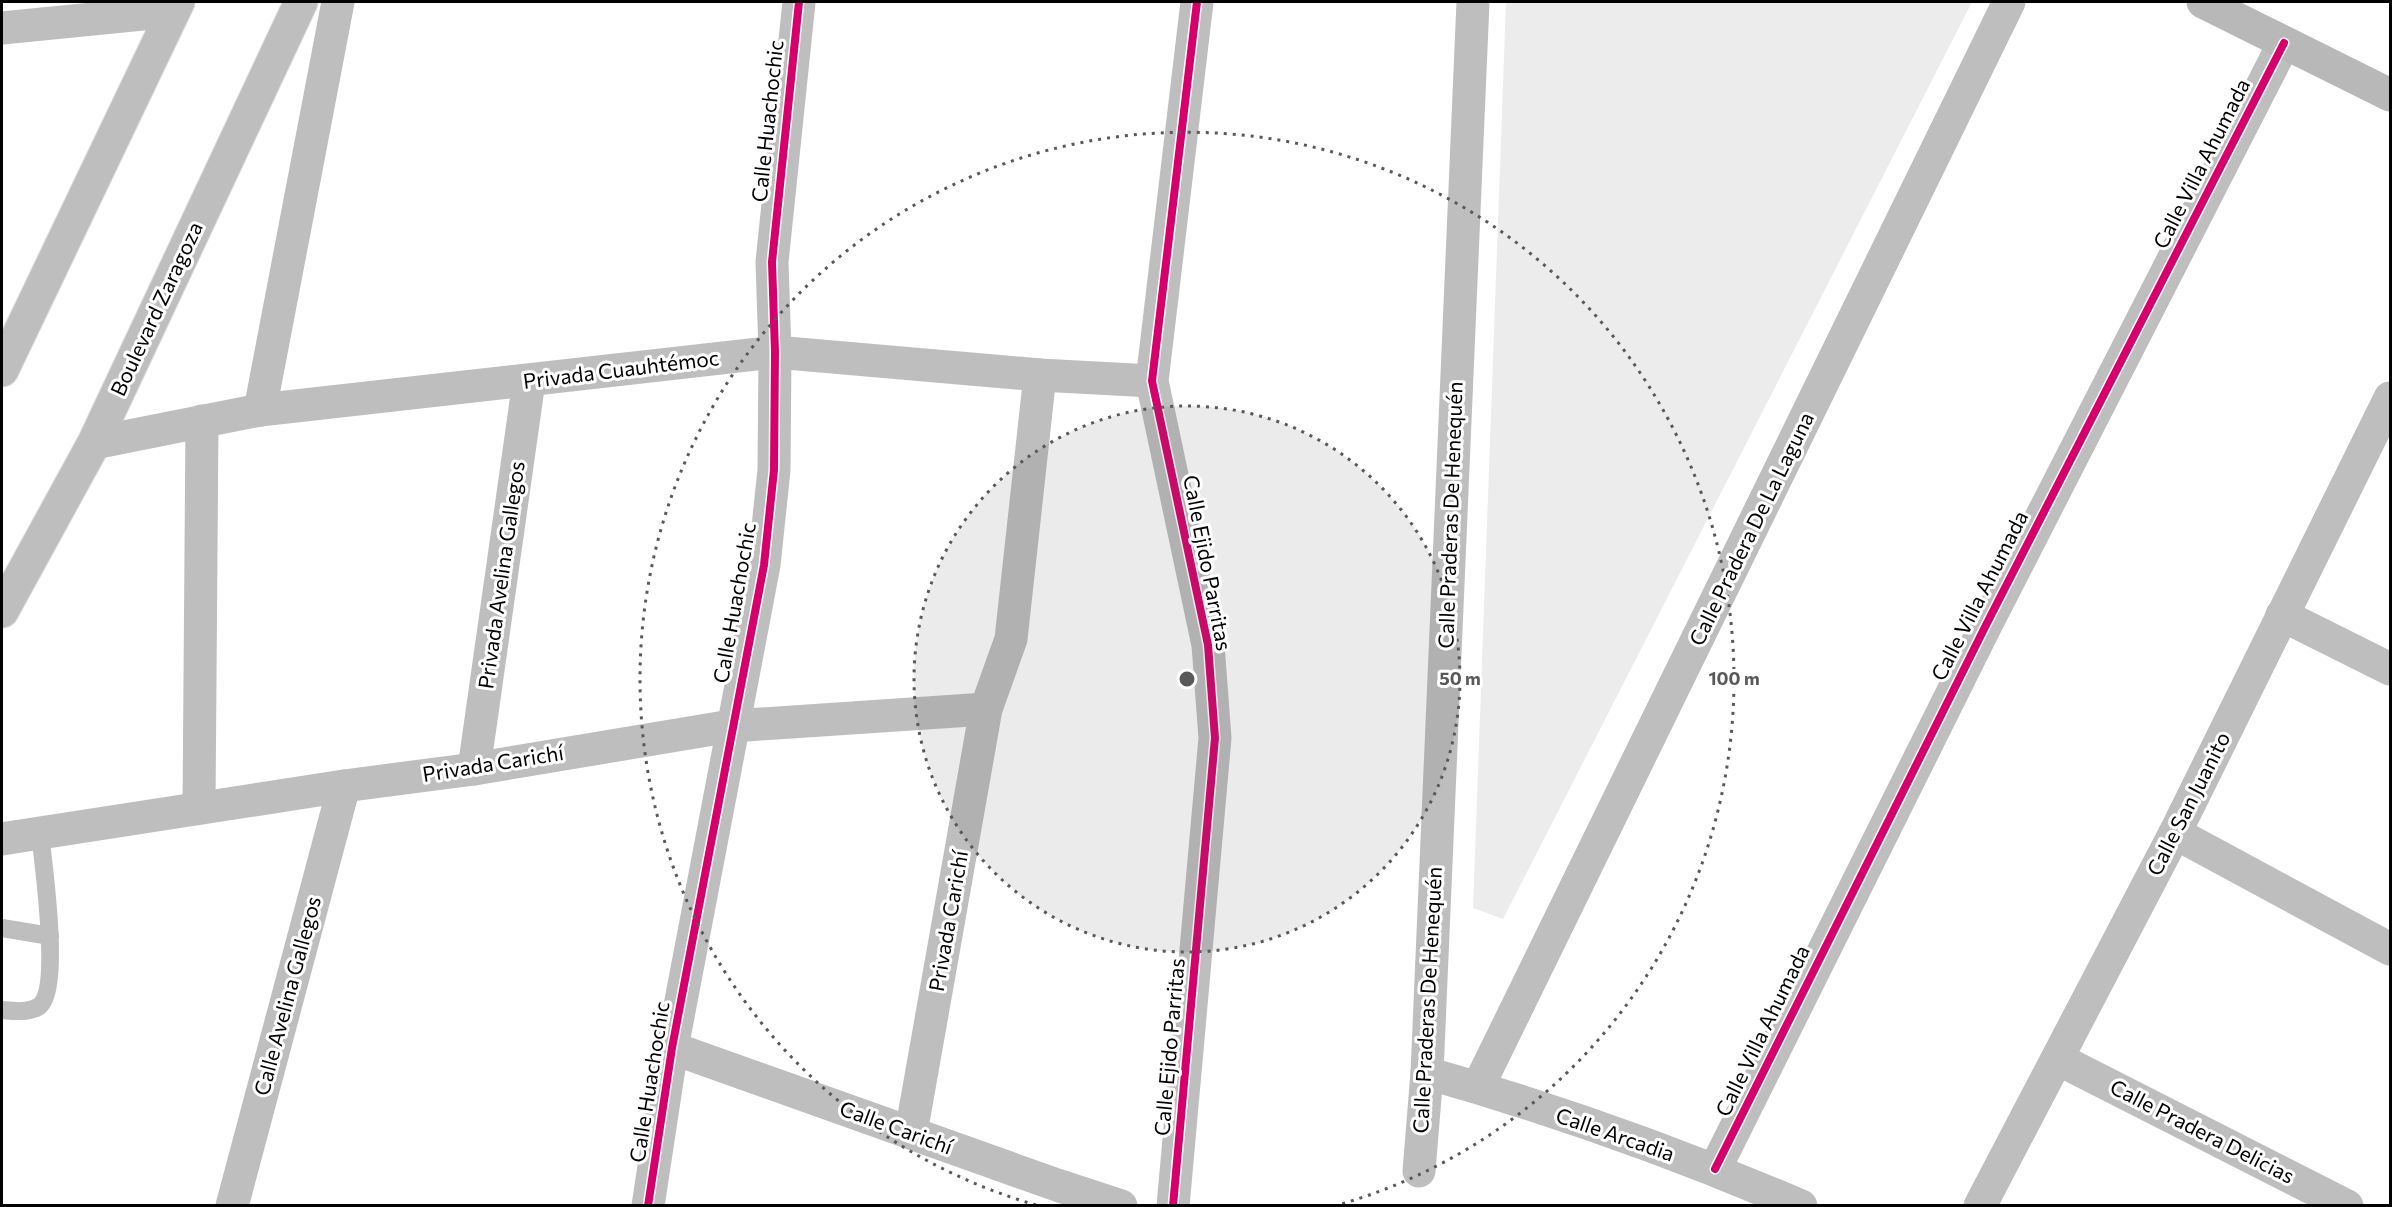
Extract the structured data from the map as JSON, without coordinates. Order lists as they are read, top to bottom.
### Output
{
  "streets": {
    "street": [
      "Calle Huachochic",
      "Calle Villa Ahumada",
      "Boulevard Zaragoza",
      "Privada Cuauhtémoc",
      "Calle Praderas De Henequén",
      "Calle Pradera De La Laguna",
      "Calle Ejido Parritas",
      "Privada Avelina Gallegos",
      "Privada Carichí",
      "Calle San Juanito",
      "Calle Avelina Gallegos",
      "Calle Carichí",
      "Calle Pradera Delicias",
      "Calle Arcadia"
    ]
  },
  "crossings": [
    ["Calle Huachochic", "Privada Cuauhtémoc"],
    ["Calle Huachochic", "Privada Carichí"],
    ["Calle Huachochic", "Calle Carichí"],
    ["Calle Villa Ahumada", "Calle Arcadia"],
    ["Boulevard Zaragoza", "Privada Cuauhtémoc"],
    ["Privada Cuauhtémoc", "Calle Ejido Parritas"],
    ["Privada Cuauhtémoc", "Privada Avelina Gallegos"],
    ["Privada Cuauhtémoc", "Privada Carichí"],
    ["Calle Praderas De Henequén", "Calle Arcadia"],
    ["Calle Pradera De La Laguna", "Calle Arcadia"],
    ["Privada Avelina Gallegos", "Privada Carichí"],
    ["Privada Carichí", "Calle Avelina Gallegos"],
    ["Privada Carichí", "Calle Carichí"],
    ["Calle San Juanito", "Calle Pradera Delicias"]
  ],
  "rings": ["50 m", "100 m"]
}
